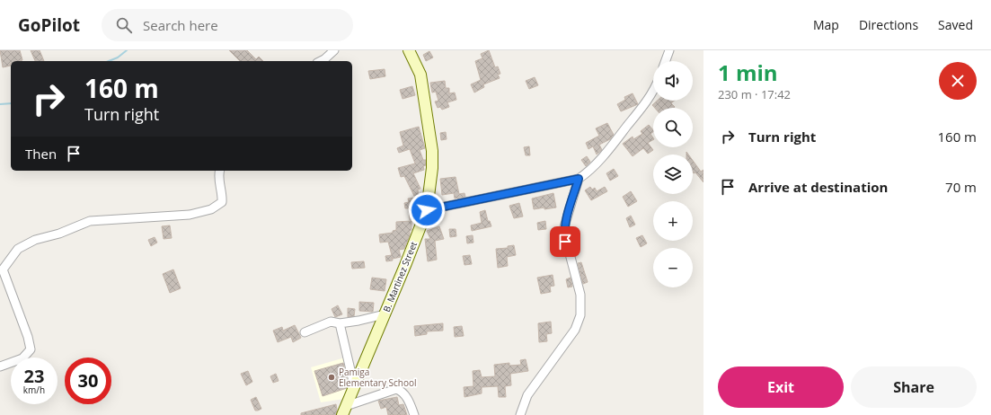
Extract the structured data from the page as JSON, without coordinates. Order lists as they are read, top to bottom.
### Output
{
  "streets": {
    "street": ["B. Martinez Street"]
  },
  "places": ["Pamiga Elementary School"],
  "page": {
    "header": "GoPilot",
    "search": "Search here",
    "nav": ["Map", "Directions", "Saved"],
    "heading": ["1 min", "230 m · 17:42"],
    "map_buttons": ["+", "−"],
    "turn": ["160 m", "Turn right"],
    "list": [
      {
        "name": "Turn right",
        "value": "160 m"
      },
      {
        "name": "Arrive at destination",
        "value": "70 m"
      }
    ],
    "then": "Then",
    "speed": "23 km/h",
    "limit": "30",
    "buttons": ["Exit", "Share"]
  }
}
